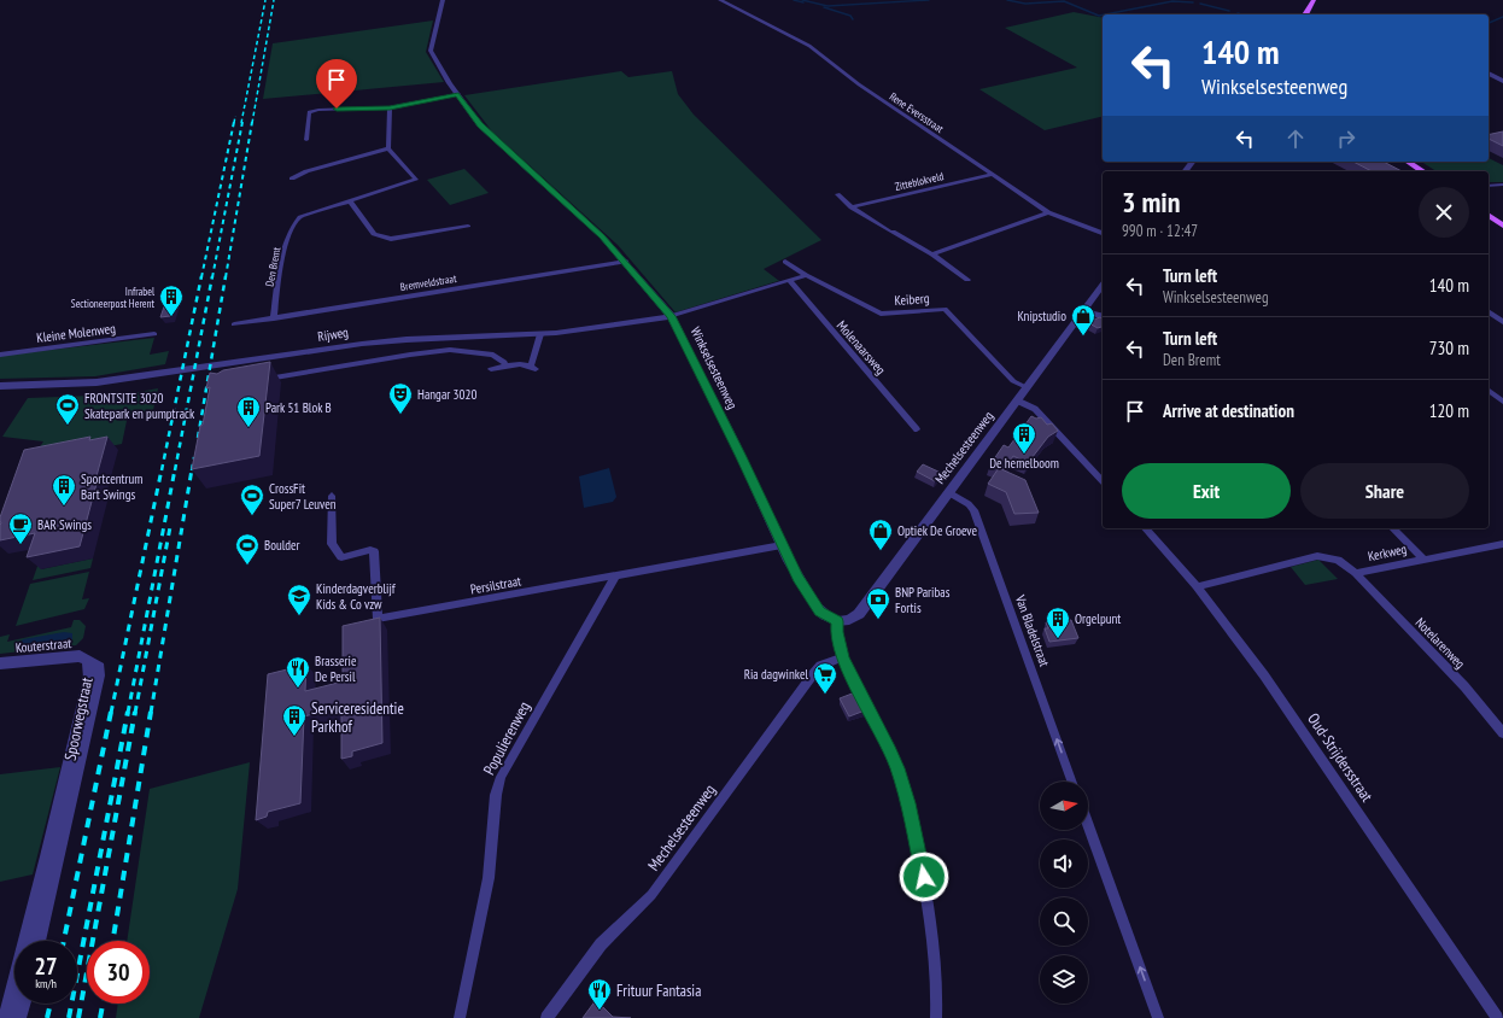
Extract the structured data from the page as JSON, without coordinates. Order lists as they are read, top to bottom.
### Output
{
  "streets": {
    "street": [
      "Rene Eversstraat",
      "Zitteblokveld",
      "Den Bremt",
      "Bremveldstraat",
      "Keiberg",
      "Kleine Molenweg",
      "Rijweg",
      "Molenaarsweg",
      "Winkselsesteenweg",
      "Mechelsesteenweg",
      "Kerkweg",
      "Persilstraat",
      "Van Bladelstraat",
      "Notelarenweg",
      "Kouterstraat",
      "Spoorwegstraat",
      "Populierenweg",
      "Oud-Strijdersstraat"
    ]
  },
  "crossings": [
    ["Rene Eversstraat", "Zitteblokveld"],
    ["Den Bremt", "Bremveldstraat"],
    ["Bremveldstraat", "Winkselsesteenweg"],
    ["Keiberg", "Mechelsesteenweg"],
    ["Rijweg", "Winkselsesteenweg"],
    ["Winkselsesteenweg", "Mechelsesteenweg"],
    ["Winkselsesteenweg", "Persilstraat"],
    ["Mechelsesteenweg", "Van Bladelstraat"],
    ["Kerkweg", "Notelarenweg"],
    ["Kerkweg", "Oud-Strijdersstraat"],
    ["Persilstraat", "Populierenweg"],
    ["Kouterstraat", "Spoorwegstraat"]
  ],
  "one_way": ["Van Bladelstraat"],
  "places": {
    "building": [
      "Infrabel Sectioneerpost Herent",
      "Park 51 Blok B",
      "De hemelboom",
      "Sportcentrum Bart Swings",
      "Orgelpunt",
      "Serviceresidentie Parkhof"
    ],
    "shop": ["Knipstudio", "Optiek De Groeve"],
    "theatre": ["Hangar 3020"],
    "sports": ["FRONTSITE 3020 Skatepark en pumptrack", "CrossFit Super7 Leuven", "Boulder"],
    "cafe": ["BAR Swings"],
    "school or university": ["Kinderdagverblijf Kids & Co vzw"],
    "bank": ["BNP Paribas Fortis"],
    "restaurant": ["Brasserie De Persil", "Frituur Fantasia"],
    "supermarket": ["Ria dagwinkel"]
  },
  "north": "right",
  "page": {
    "turn": ["140 m", "Winkselsesteenweg"],
    "heading": ["3 min", "990 m · 12:47"],
    "list": [
      {
        "name": "Turn left",
        "note": "Winkselsesteenweg",
        "value": "140 m"
      },
      {
        "name": "Turn left",
        "note": "Den Bremt",
        "value": "730 m"
      },
      {
        "name": "Arrive at destination",
        "value": "120 m"
      }
    ],
    "buttons": ["Exit", "Share"],
    "speed": "27 km/h",
    "limit": "30"
  }
}
